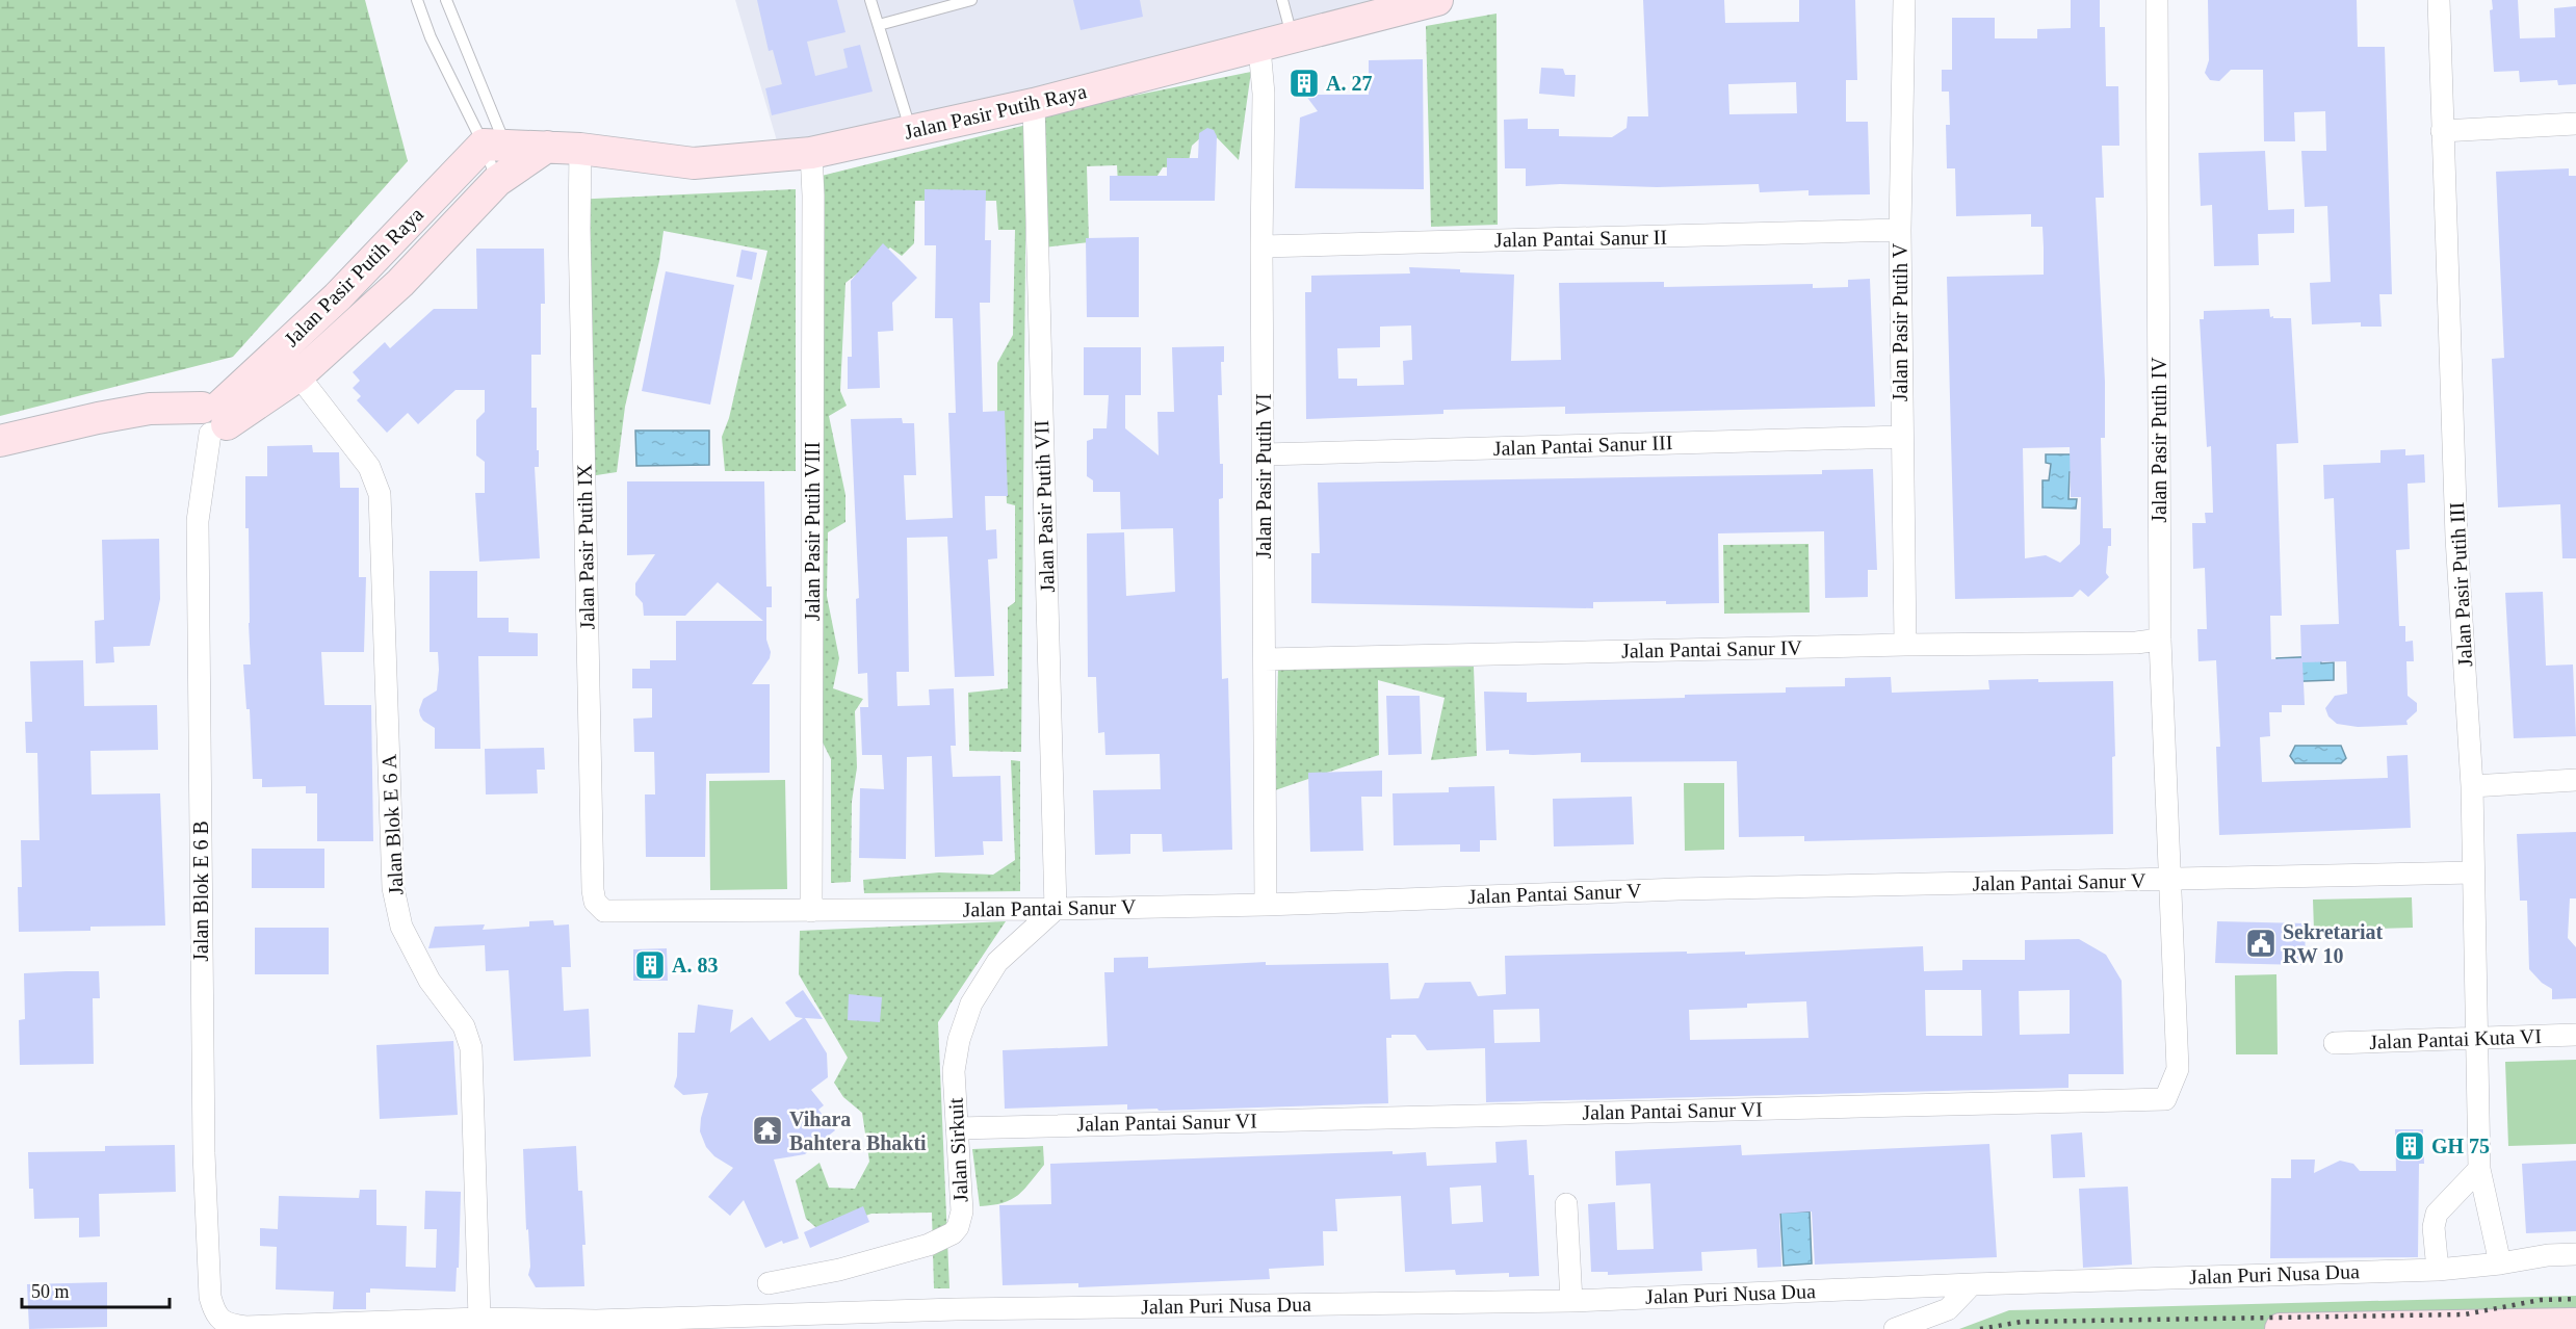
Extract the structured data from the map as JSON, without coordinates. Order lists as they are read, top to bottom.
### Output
{
  "streets": {
    "street": [
      "Jalan Pasir Putih Raya",
      "Jalan Pantai Sanur II",
      "Jalan Pasir Putih V",
      "Jalan Pasir Putih IV",
      "Jalan Pantai Sanur III",
      "Jalan Pasir Putih VI",
      "Jalan Pasir Putih VII",
      "Jalan Pasir Putih VIII",
      "Jalan Pasir Putih IX",
      "Jalan Pasir Putih III",
      "Jalan Pantai Sanur IV",
      "Jalan Blok E 6 A",
      "Jalan Pantai Sanur V",
      "Jalan Blok E 6 B",
      "Jalan Pantai Kuta VI",
      "Jalan Pantai Sanur VI",
      "Jalan Sirkuit",
      "Jalan Puri Nusa Dua"
    ]
  },
  "crossings": [
    ["Jalan Pasir Putih Raya", "Jalan Pasir Putih VI"],
    ["Jalan Pasir Putih Raya", "Jalan Pasir Putih VII"],
    ["Jalan Pasir Putih Raya", "Jalan Pasir Putih VIII"],
    ["Jalan Pasir Putih Raya", "Jalan Pasir Putih IX"],
    ["Jalan Pasir Putih Raya", "Jalan Blok E 6 A"],
    ["Jalan Pasir Putih Raya", "Jalan Blok E 6 B"],
    ["Jalan Pantai Sanur II", "Jalan Pasir Putih V"],
    ["Jalan Pantai Sanur II", "Jalan Pasir Putih VI"],
    ["Jalan Pasir Putih V", "Jalan Pantai Sanur III"],
    ["Jalan Pasir Putih V", "Jalan Pantai Sanur IV"],
    ["Jalan Pasir Putih IV", "Jalan Pantai Sanur IV"],
    ["Jalan Pasir Putih IV", "Jalan Pantai Sanur V"],
    ["Jalan Pasir Putih IV", "Jalan Pantai Sanur VI"],
    ["Jalan Pantai Sanur III", "Jalan Pasir Putih VI"],
    ["Jalan Pasir Putih VI", "Jalan Pantai Sanur IV"],
    ["Jalan Pasir Putih VI", "Jalan Pantai Sanur V"],
    ["Jalan Pasir Putih VII", "Jalan Pantai Sanur V"],
    ["Jalan Pasir Putih VII", "Jalan Sirkuit"],
    ["Jalan Pasir Putih VIII", "Jalan Pantai Sanur V"],
    ["Jalan Pasir Putih IX", "Jalan Pantai Sanur V"],
    ["Jalan Pasir Putih III", "Jalan Pantai Sanur V"],
    ["Jalan Pasir Putih III", "Jalan Pantai Kuta VI"],
    ["Jalan Pasir Putih III", "Jalan Puri Nusa Dua"],
    ["Jalan Blok E 6 A", "Jalan Puri Nusa Dua"],
    ["Jalan Pantai Sanur V", "Jalan Pantai Sanur VI"],
    ["Jalan Pantai Sanur V", "Jalan Sirkuit"],
    ["Jalan Blok E 6 B", "Jalan Puri Nusa Dua"],
    ["Jalan Pantai Sanur VI", "Jalan Sirkuit"]
  ],
  "places": {
    "building": ["A. 27", "A. 83", "GH 75"],
    "public building": ["Sekretariat RW 10"],
    "temple": ["Vihara Bahtera Bhakti"]
  },
  "scale_bar": "50 m"
}
